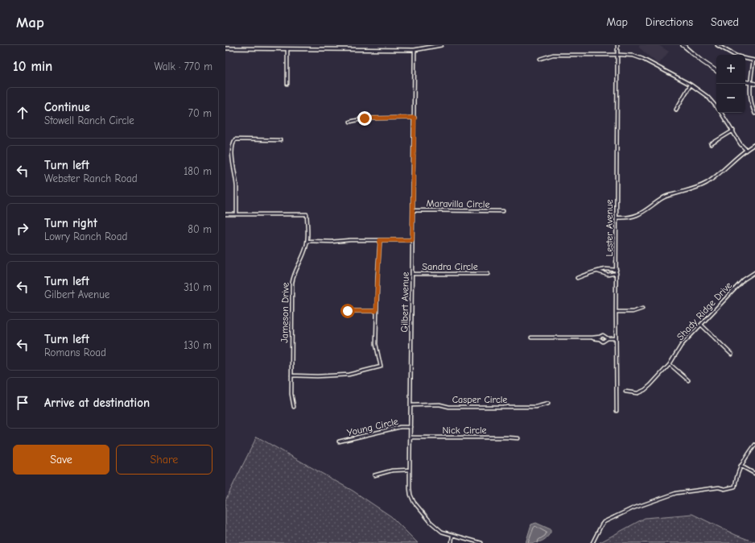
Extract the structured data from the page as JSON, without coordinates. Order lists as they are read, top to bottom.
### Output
{
  "streets": {
    "street": [
      "Maravilla Circle",
      "Lester Avenue",
      "Sandra Circle",
      "Gilbert Avenue",
      "Shady Ridge Drive",
      "Jameson Drive",
      "Casper Circle",
      "Young Circle",
      "Nick Circle"
    ]
  },
  "crossings": [
    ["Maravilla Circle", "Gilbert Avenue"],
    ["Sandra Circle", "Gilbert Avenue"],
    ["Gilbert Avenue", "Casper Circle"],
    ["Gilbert Avenue", "Young Circle"],
    ["Gilbert Avenue", "Nick Circle"]
  ],
  "page": {
    "header": "Map",
    "nav": ["Map", "Directions", "Saved"],
    "heading": ["10 min", "Walk · 770 m"],
    "map_buttons": ["+", "−"],
    "list": [
      ["Continue", "Stowell Ranch Circle", "70 m"],
      ["Turn left", "Webster Ranch Road", "180 m"],
      ["Turn right", "Lowry Ranch Road", "80 m"],
      ["Turn left", "Gilbert Avenue", "310 m"],
      ["Turn left", "Romans Road", "130 m"],
      "Arrive at destination"
    ],
    "buttons": ["Save", "Share"]
  }
}
